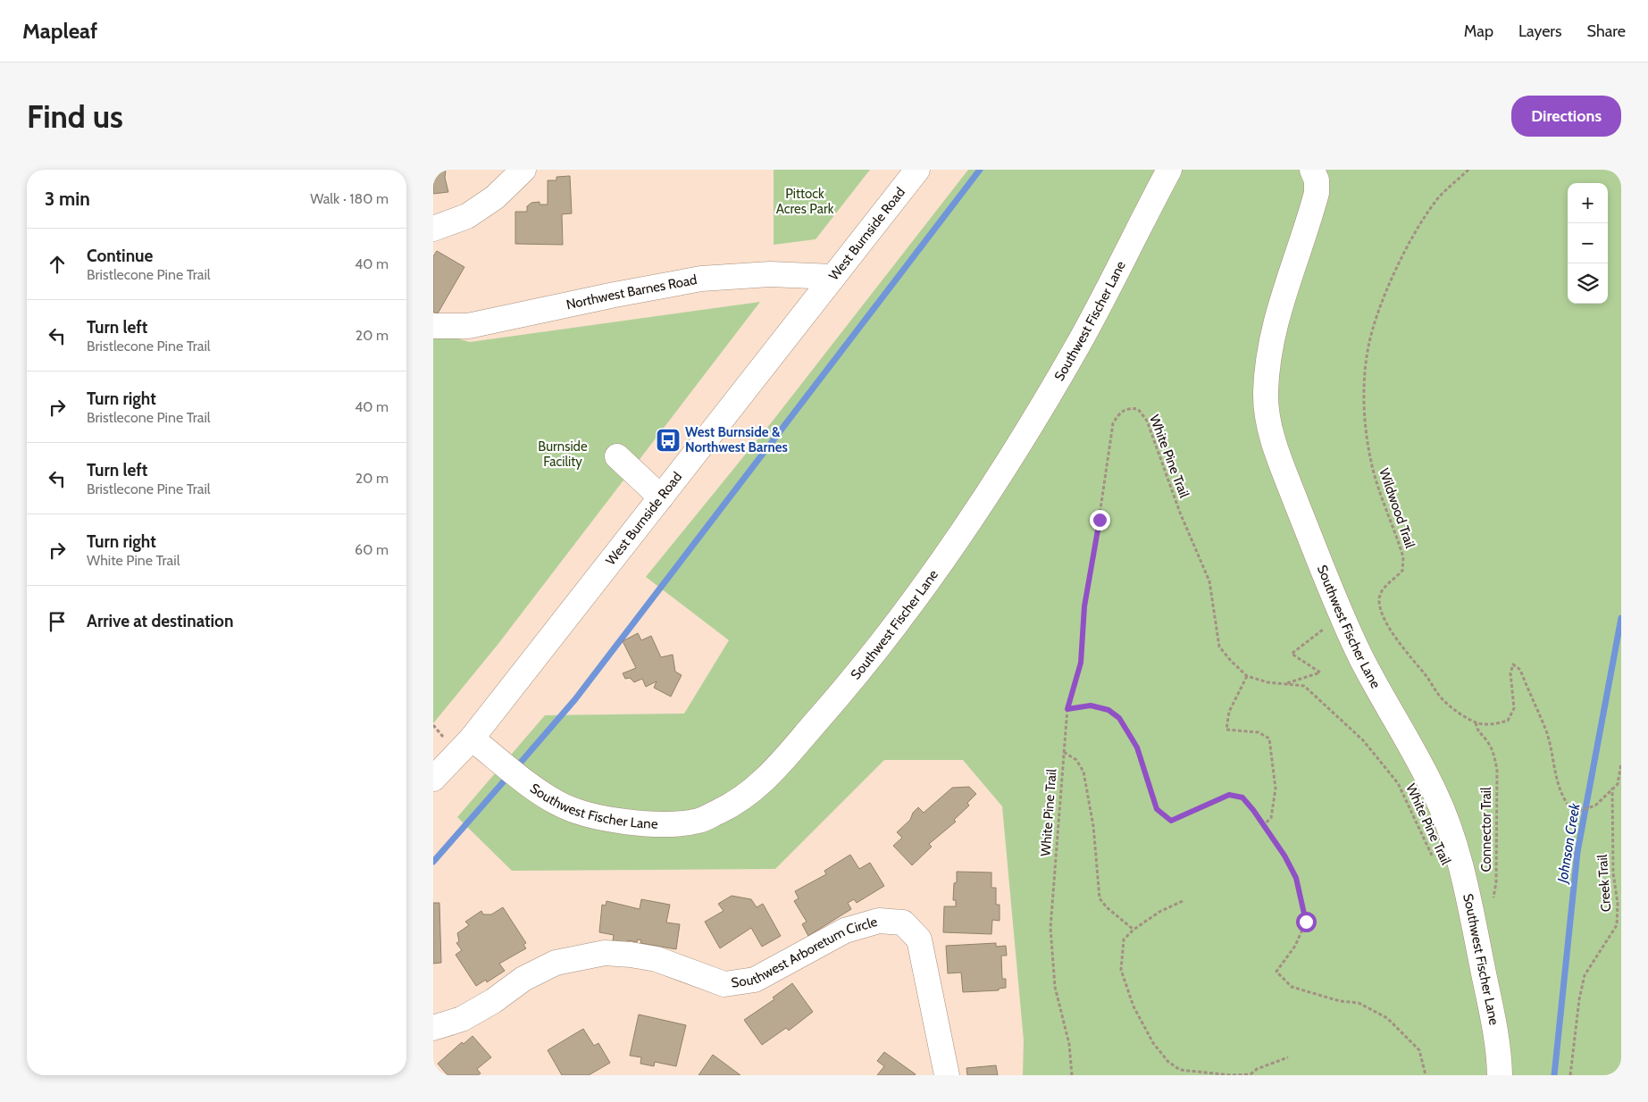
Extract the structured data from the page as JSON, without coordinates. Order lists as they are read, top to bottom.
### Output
{
  "streets": {
    "street": [
      "West Burnside Road",
      "Northwest Barnes Road",
      "Southwest Fischer Lane",
      "Southwest Arboretum Circle"
    ],
    "path": [
      "White Pine Trail",
      "Wildwood Trail",
      "Connector Trail",
      "Creek Trail"
    ]
  },
  "crossings": [
    ["West Burnside Road", "Northwest Barnes Road"],
    ["West Burnside Road", "Southwest Fischer Lane"],
    ["Wildwood Trail", "Connector Trail"]
  ],
  "water": ["Johnson Creek"],
  "parks": ["Pittock Acres Park", "Burnside Facility"],
  "places": {
    "bus stop": ["West Burnside & Northwest Barnes"]
  },
  "page": {
    "header": "Mapleaf",
    "nav": ["Map", "Layers", "Share"],
    "buttons": "Directions",
    "title": "Find us",
    "heading": ["3 min", "Walk · 180 m"],
    "map_buttons": ["+", "−"],
    "list": [
      ["Continue", "Bristlecone Pine Trail", "40 m"],
      ["Turn left", "Bristlecone Pine Trail", "20 m"],
      ["Turn right", "Bristlecone Pine Trail", "40 m"],
      ["Turn left", "Bristlecone Pine Trail", "20 m"],
      ["Turn right", "White Pine Trail", "60 m"],
      "Arrive at destination"
    ]
  }
}
